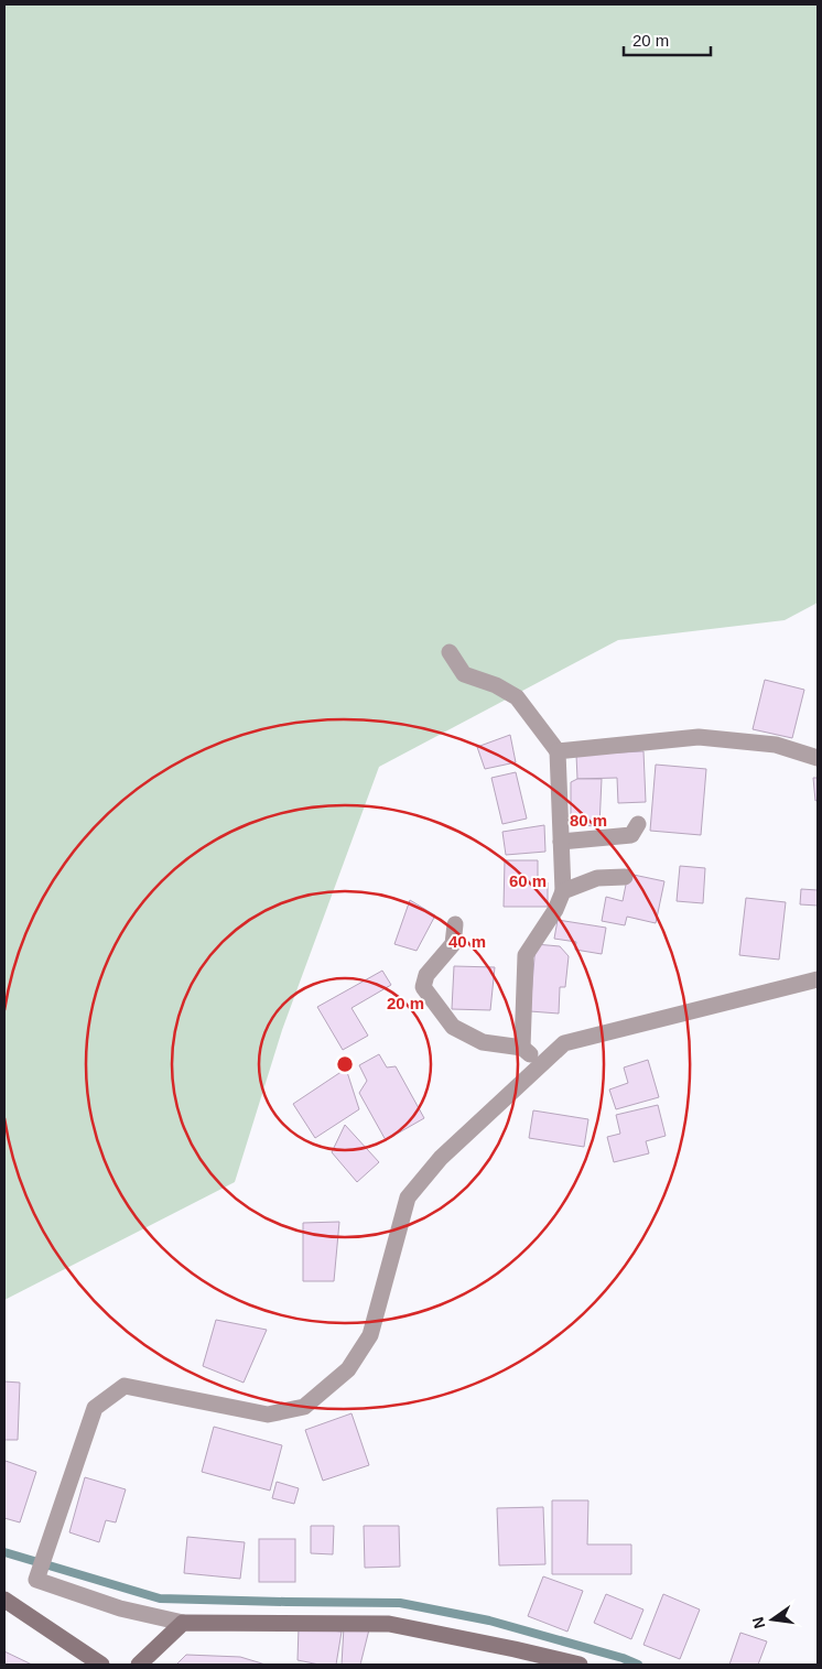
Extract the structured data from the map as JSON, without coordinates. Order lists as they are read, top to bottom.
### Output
{
  "scale_bar": "20 m",
  "north": "left",
  "rings": [
    "80 m",
    "60 m",
    "40 m",
    "20 m"
  ]
}
